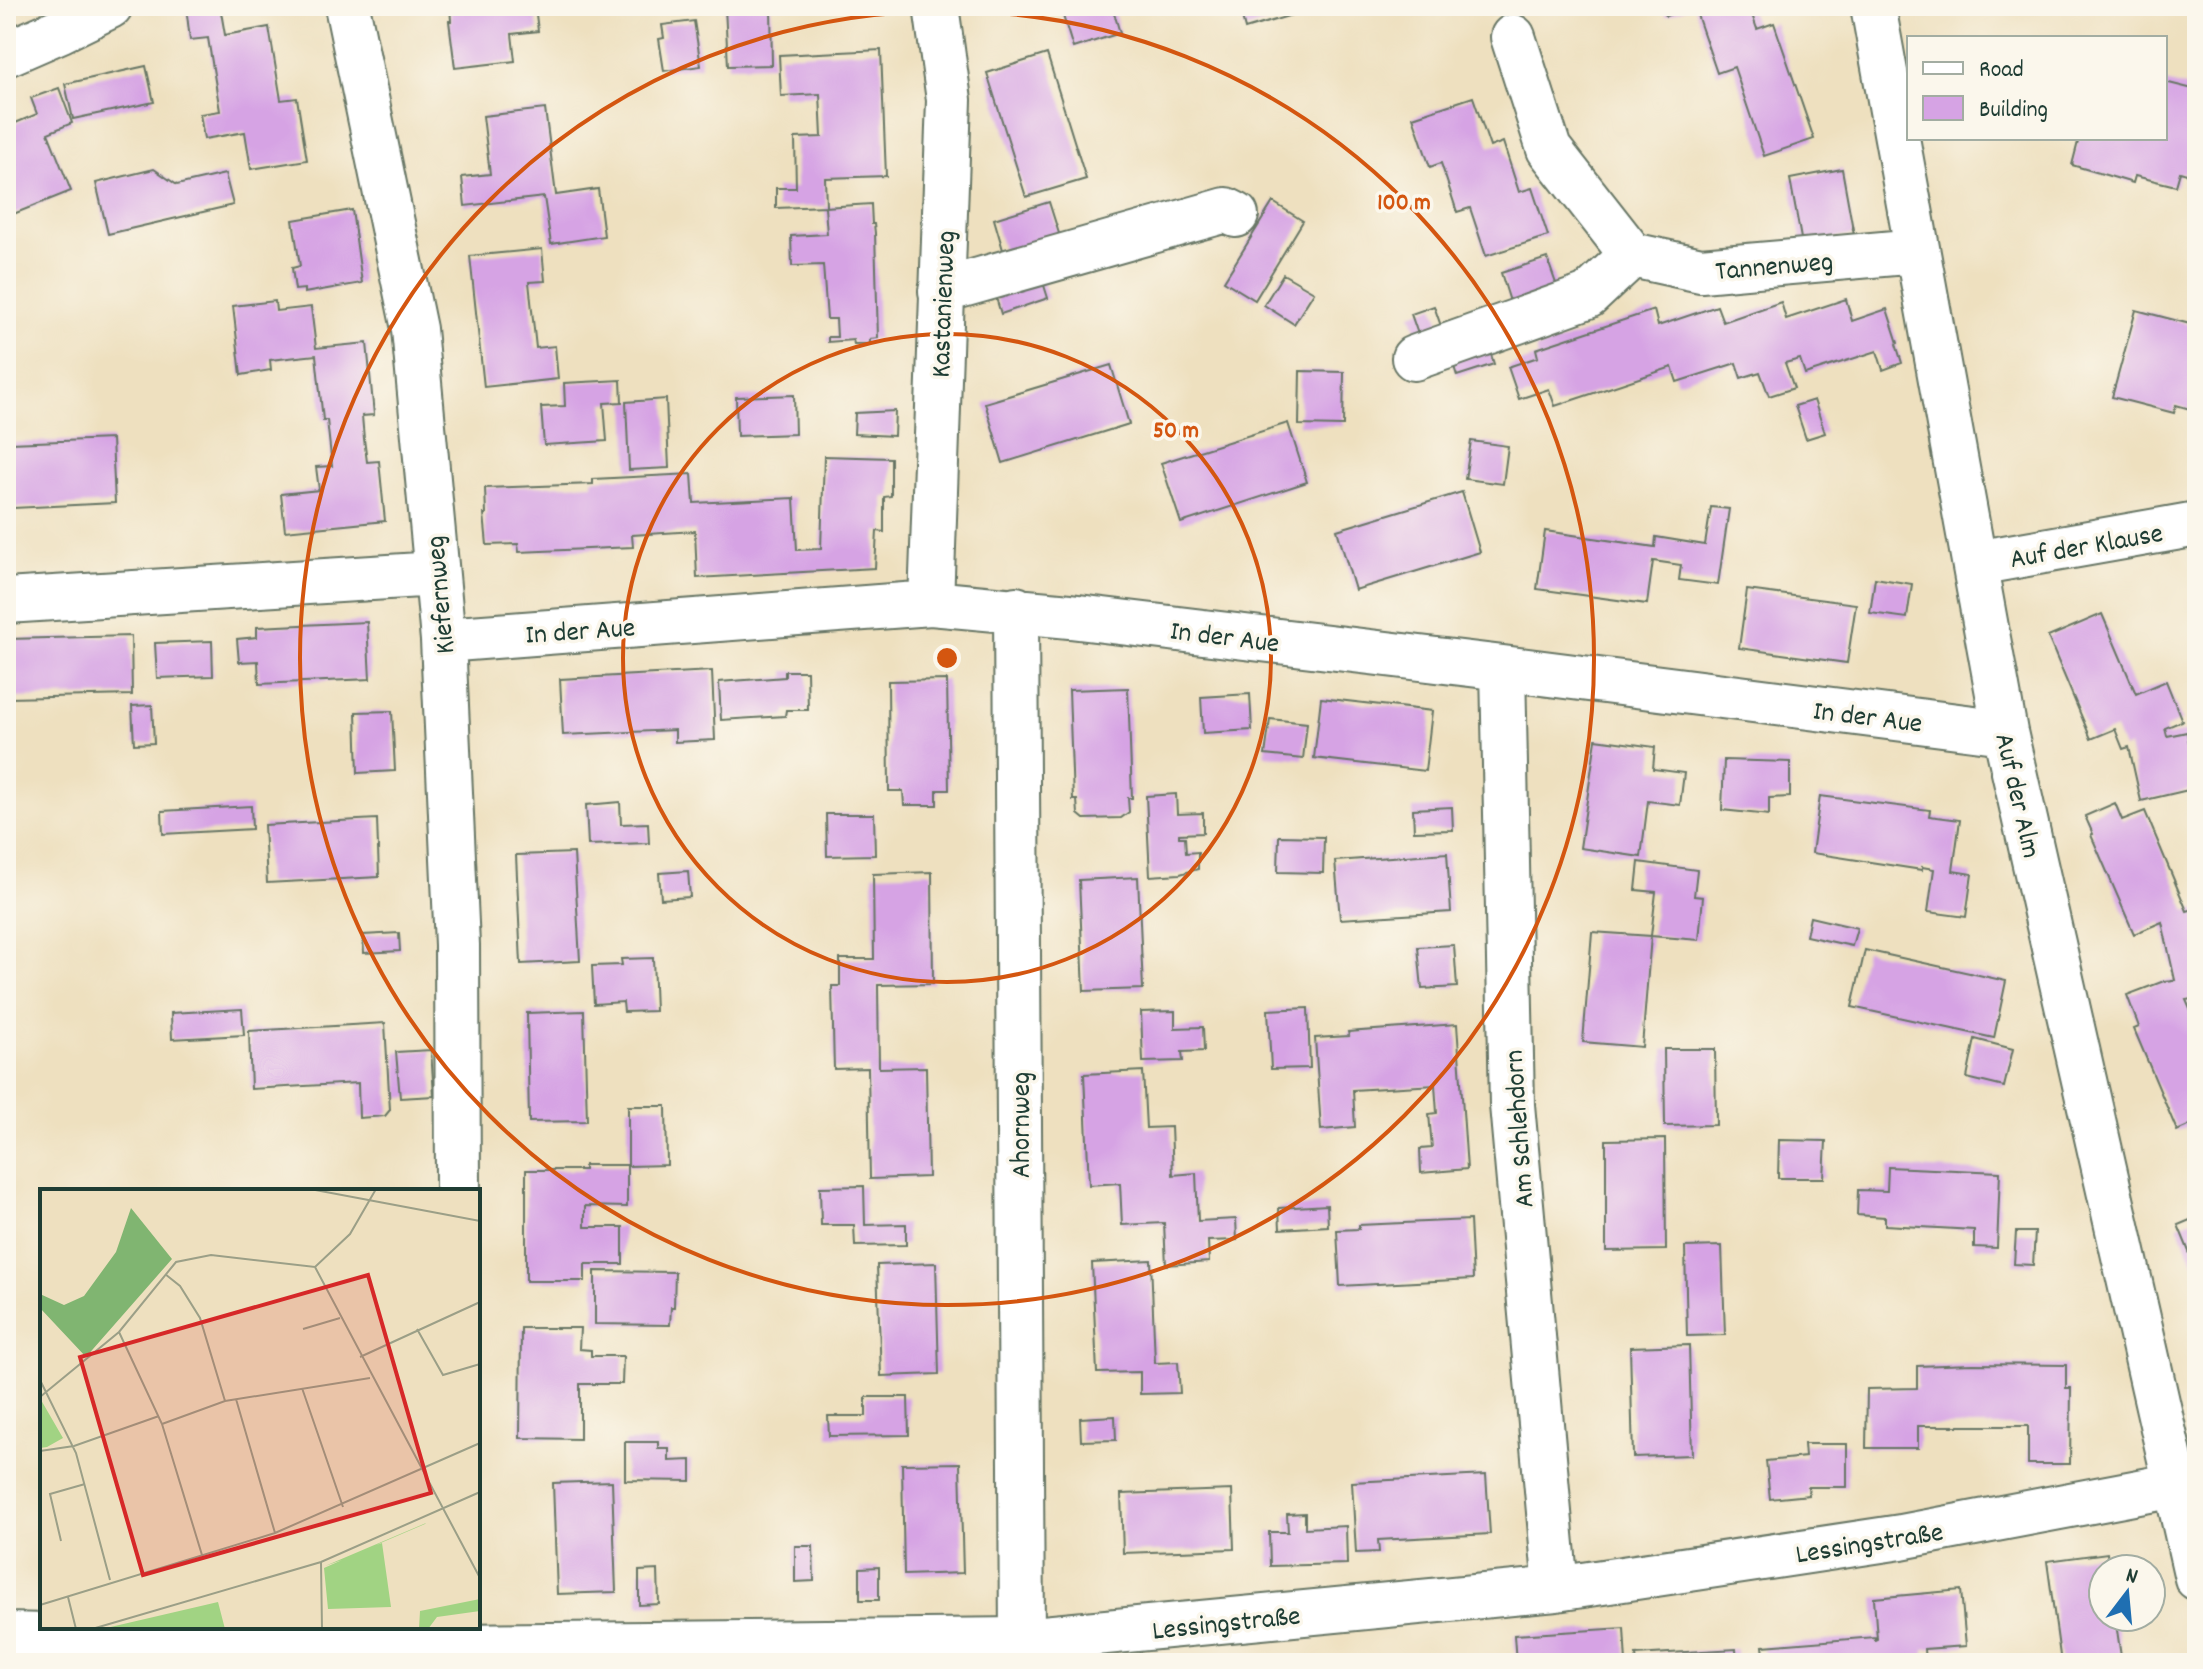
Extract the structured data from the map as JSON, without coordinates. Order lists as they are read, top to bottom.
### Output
{
  "streets": {
    "street": [
      "Tannenweg",
      "Kastanienweg",
      "Auf der Klause",
      "Kiefernweg",
      "In der Aue",
      "Auf der Alm",
      "Ahornweg",
      "Am Schlehdorn",
      "Lessingstraße"
    ]
  },
  "crossings": [
    ["Tannenweg", "Auf der Alm"],
    ["Kastanienweg", "In der Aue"],
    ["Auf der Klause", "Auf der Alm"],
    ["Kiefernweg", "In der Aue"],
    ["In der Aue", "Auf der Alm"],
    ["In der Aue", "Ahornweg"],
    ["In der Aue", "Am Schlehdorn"],
    ["Auf der Alm", "Lessingstraße"],
    ["Ahornweg", "Lessingstraße"],
    ["Am Schlehdorn", "Lessingstraße"]
  ],
  "legend": ["Road", "Building"],
  "north": "top",
  "rings": ["100 m", "50 m"]
}
